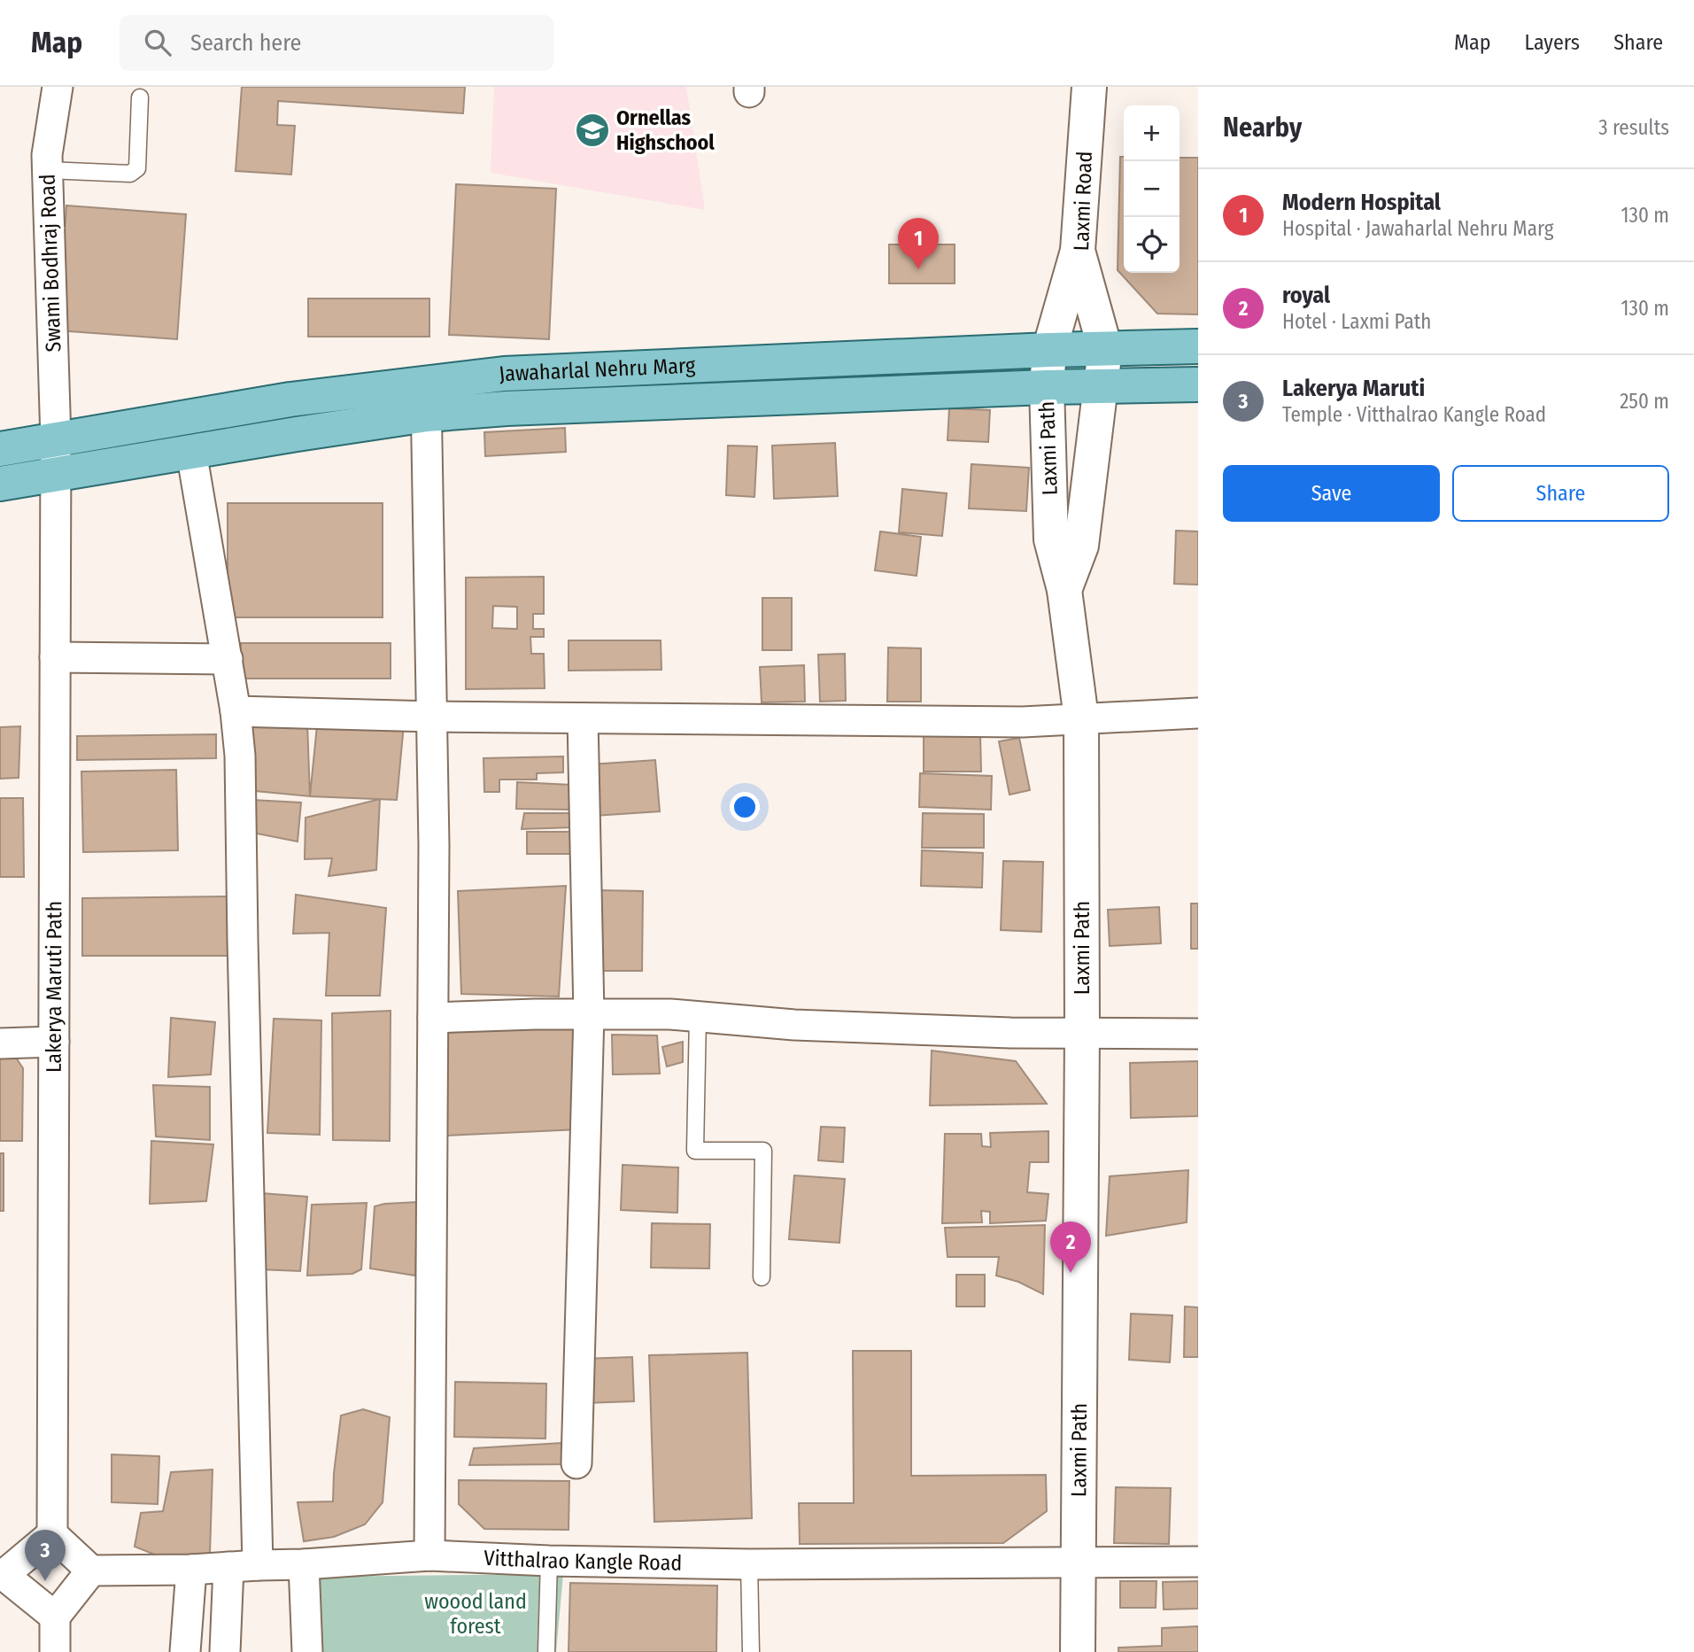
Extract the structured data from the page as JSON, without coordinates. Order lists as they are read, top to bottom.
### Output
{
  "streets": {
    "main road": ["Jawaharlal Nehru Marg"],
    "street": [
      "Laxmi Road",
      "Swami Bodhraj Road",
      "Laxmi Path",
      "Lakerya Maruti Path",
      "Vitthalrao Kangle Road"
    ]
  },
  "crossings": [
    ["Laxmi Road", "Jawaharlal Nehru Marg"],
    ["Laxmi Road", "Laxmi Path"],
    ["Swami Bodhraj Road", "Jawaharlal Nehru Marg"],
    ["Swami Bodhraj Road", "Lakerya Maruti Path"],
    ["Jawaharlal Nehru Marg", "Laxmi Path"],
    ["Jawaharlal Nehru Marg", "Lakerya Maruti Path"],
    ["Laxmi Path", "Vitthalrao Kangle Road"]
  ],
  "parks": ["woood land forest"],
  "places": {
    "school or university": ["Ornellas Highschool"]
  },
  "page": {
    "header": "Map",
    "search": "Search here",
    "nav": ["Map", "Layers", "Share"],
    "heading": ["Nearby", "3 results"],
    "map_buttons": ["+", "−"],
    "list": [
      {
        "mark": "1",
        "name": "Modern Hospital",
        "note": "Hospital · Jawaharlal Nehru Marg",
        "value": "130 m"
      },
      {
        "mark": "2",
        "name": "royal",
        "note": "Hotel · Laxmi Path",
        "value": "130 m"
      },
      {
        "mark": "3",
        "name": "Lakerya Maruti",
        "note": "Temple · Vitthalrao Kangle Road",
        "value": "250 m"
      }
    ],
    "pins": ["1", "2", "3"],
    "buttons": ["Save", "Share"]
  }
}
